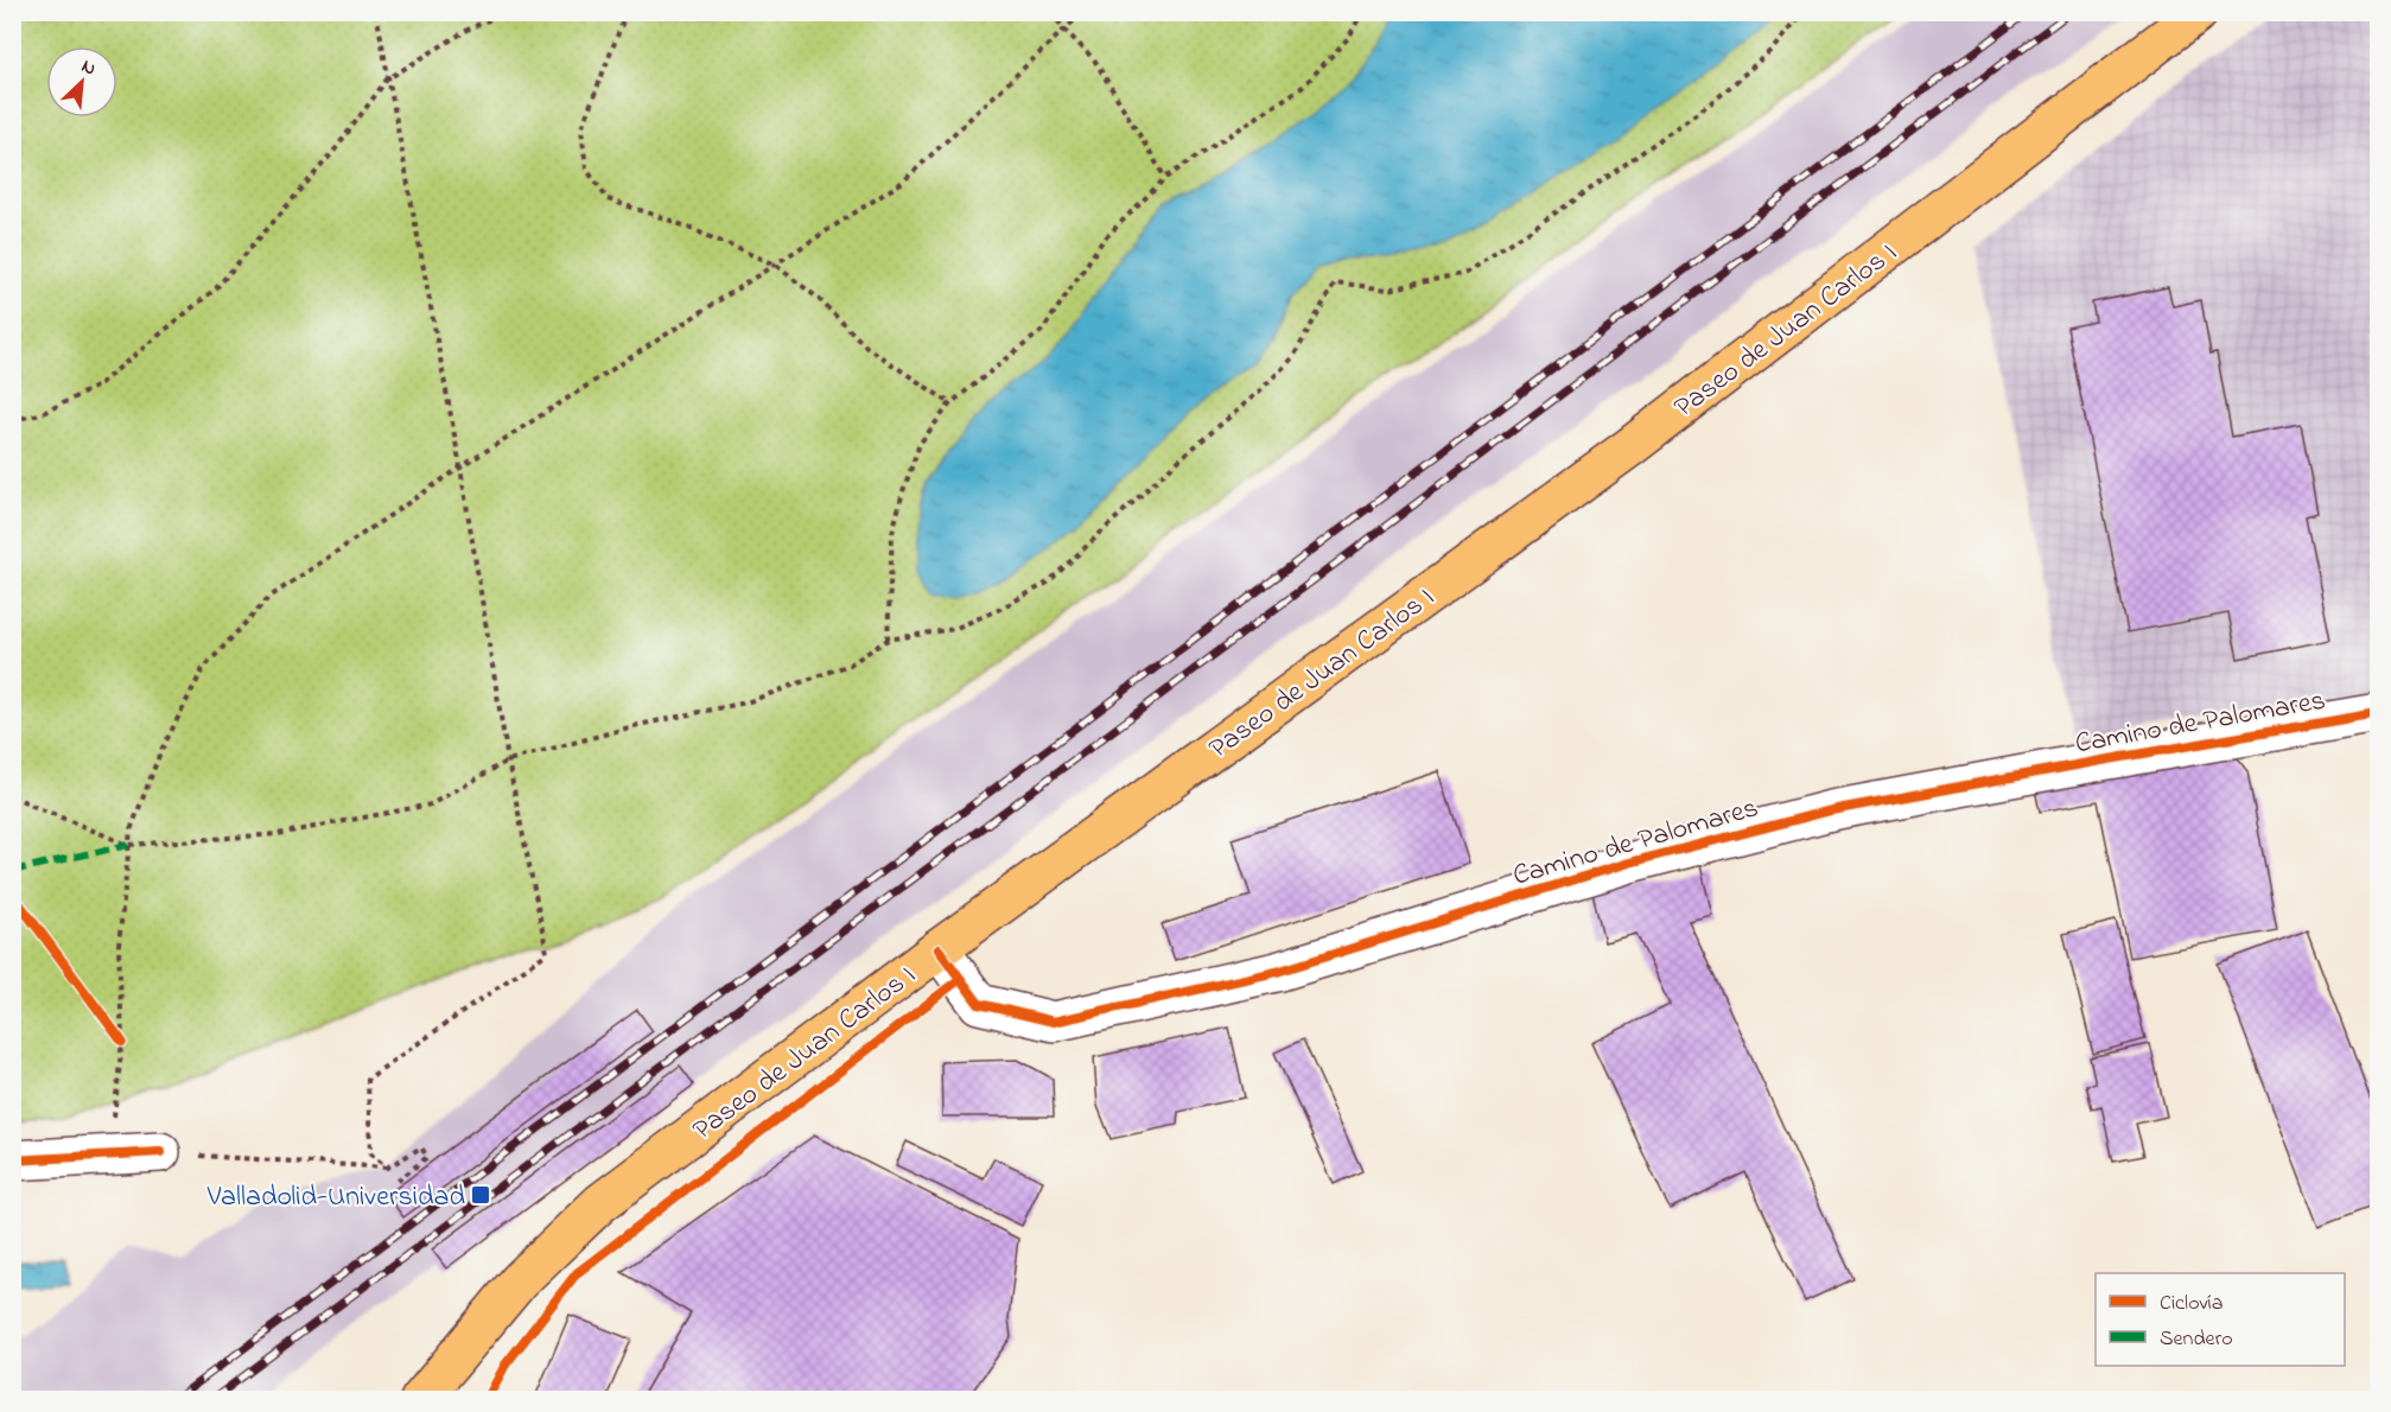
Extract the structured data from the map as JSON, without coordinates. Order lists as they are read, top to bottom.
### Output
{
  "streets": {
    "main road": ["Paseo de Juan Carlos I"],
    "street": ["Camino de Palomares"]
  },
  "crossings": [
    ["Paseo de Juan Carlos I", "Camino de Palomares"]
  ],
  "places": {
    "transit": ["Valladolid-Universidad"]
  },
  "legend": ["Ciclovía", "Sendero"],
  "north": "top right"
}
